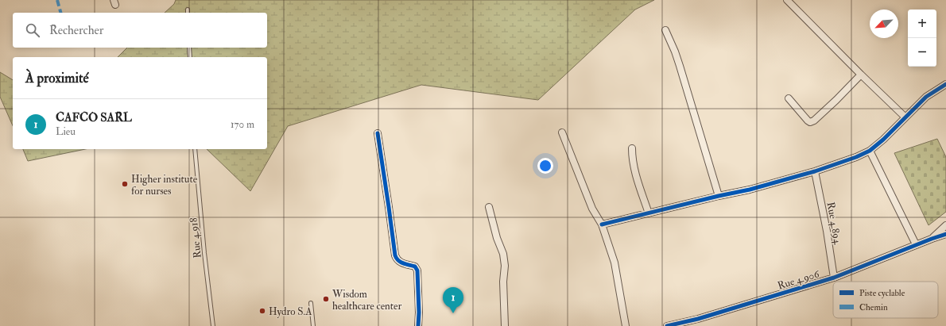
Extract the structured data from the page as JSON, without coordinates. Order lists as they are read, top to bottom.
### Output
{
  "streets": {
    "street": ["Rue 4.894", "Rue 4.906"],
    "lane": ["Rue 4.918"]
  },
  "crossings": [
    ["Rue 4.894", "Rue 4.906"]
  ],
  "places": ["Higher institute for nurses", "Wisdom healthcare center", "Hydro S.A"],
  "legend": ["Piste cyclable", "Chemin"],
  "north": "bottom left",
  "page": {
    "map_buttons": ["+", "−"],
    "search": "Rechercher",
    "heading": "À proximité",
    "list": [
      {
        "mark": "1",
        "name": "CAFCO SARL",
        "note": "Lieu",
        "value": "170 m"
      }
    ],
    "pins": "1"
  }
}
